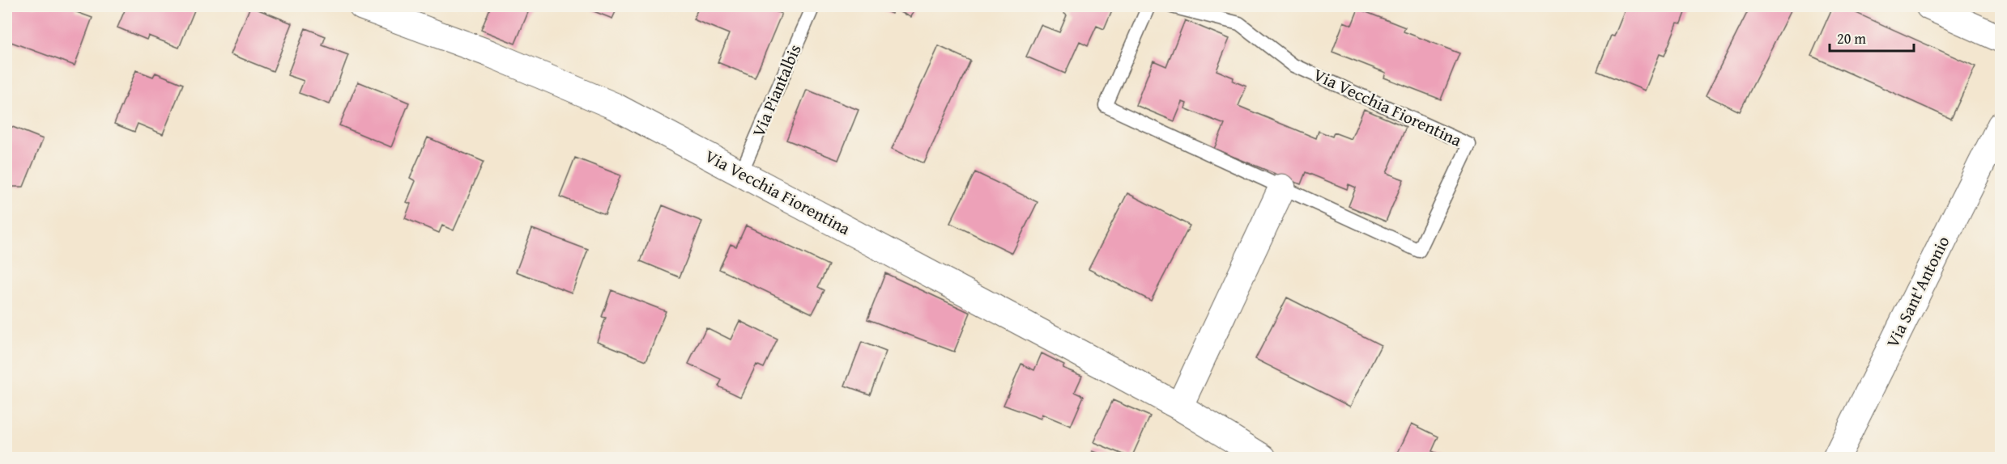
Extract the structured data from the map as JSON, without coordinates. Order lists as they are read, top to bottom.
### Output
{
  "streets": {
    "street": ["Via Vecchia Fiorentina", "Via Sant'Antonio"],
    "lane": ["Via Piantalbis"]
  },
  "crossings": [
    ["Via Piantalbis", "Via Vecchia Fiorentina"]
  ],
  "scale_bar": "20 m"
}
